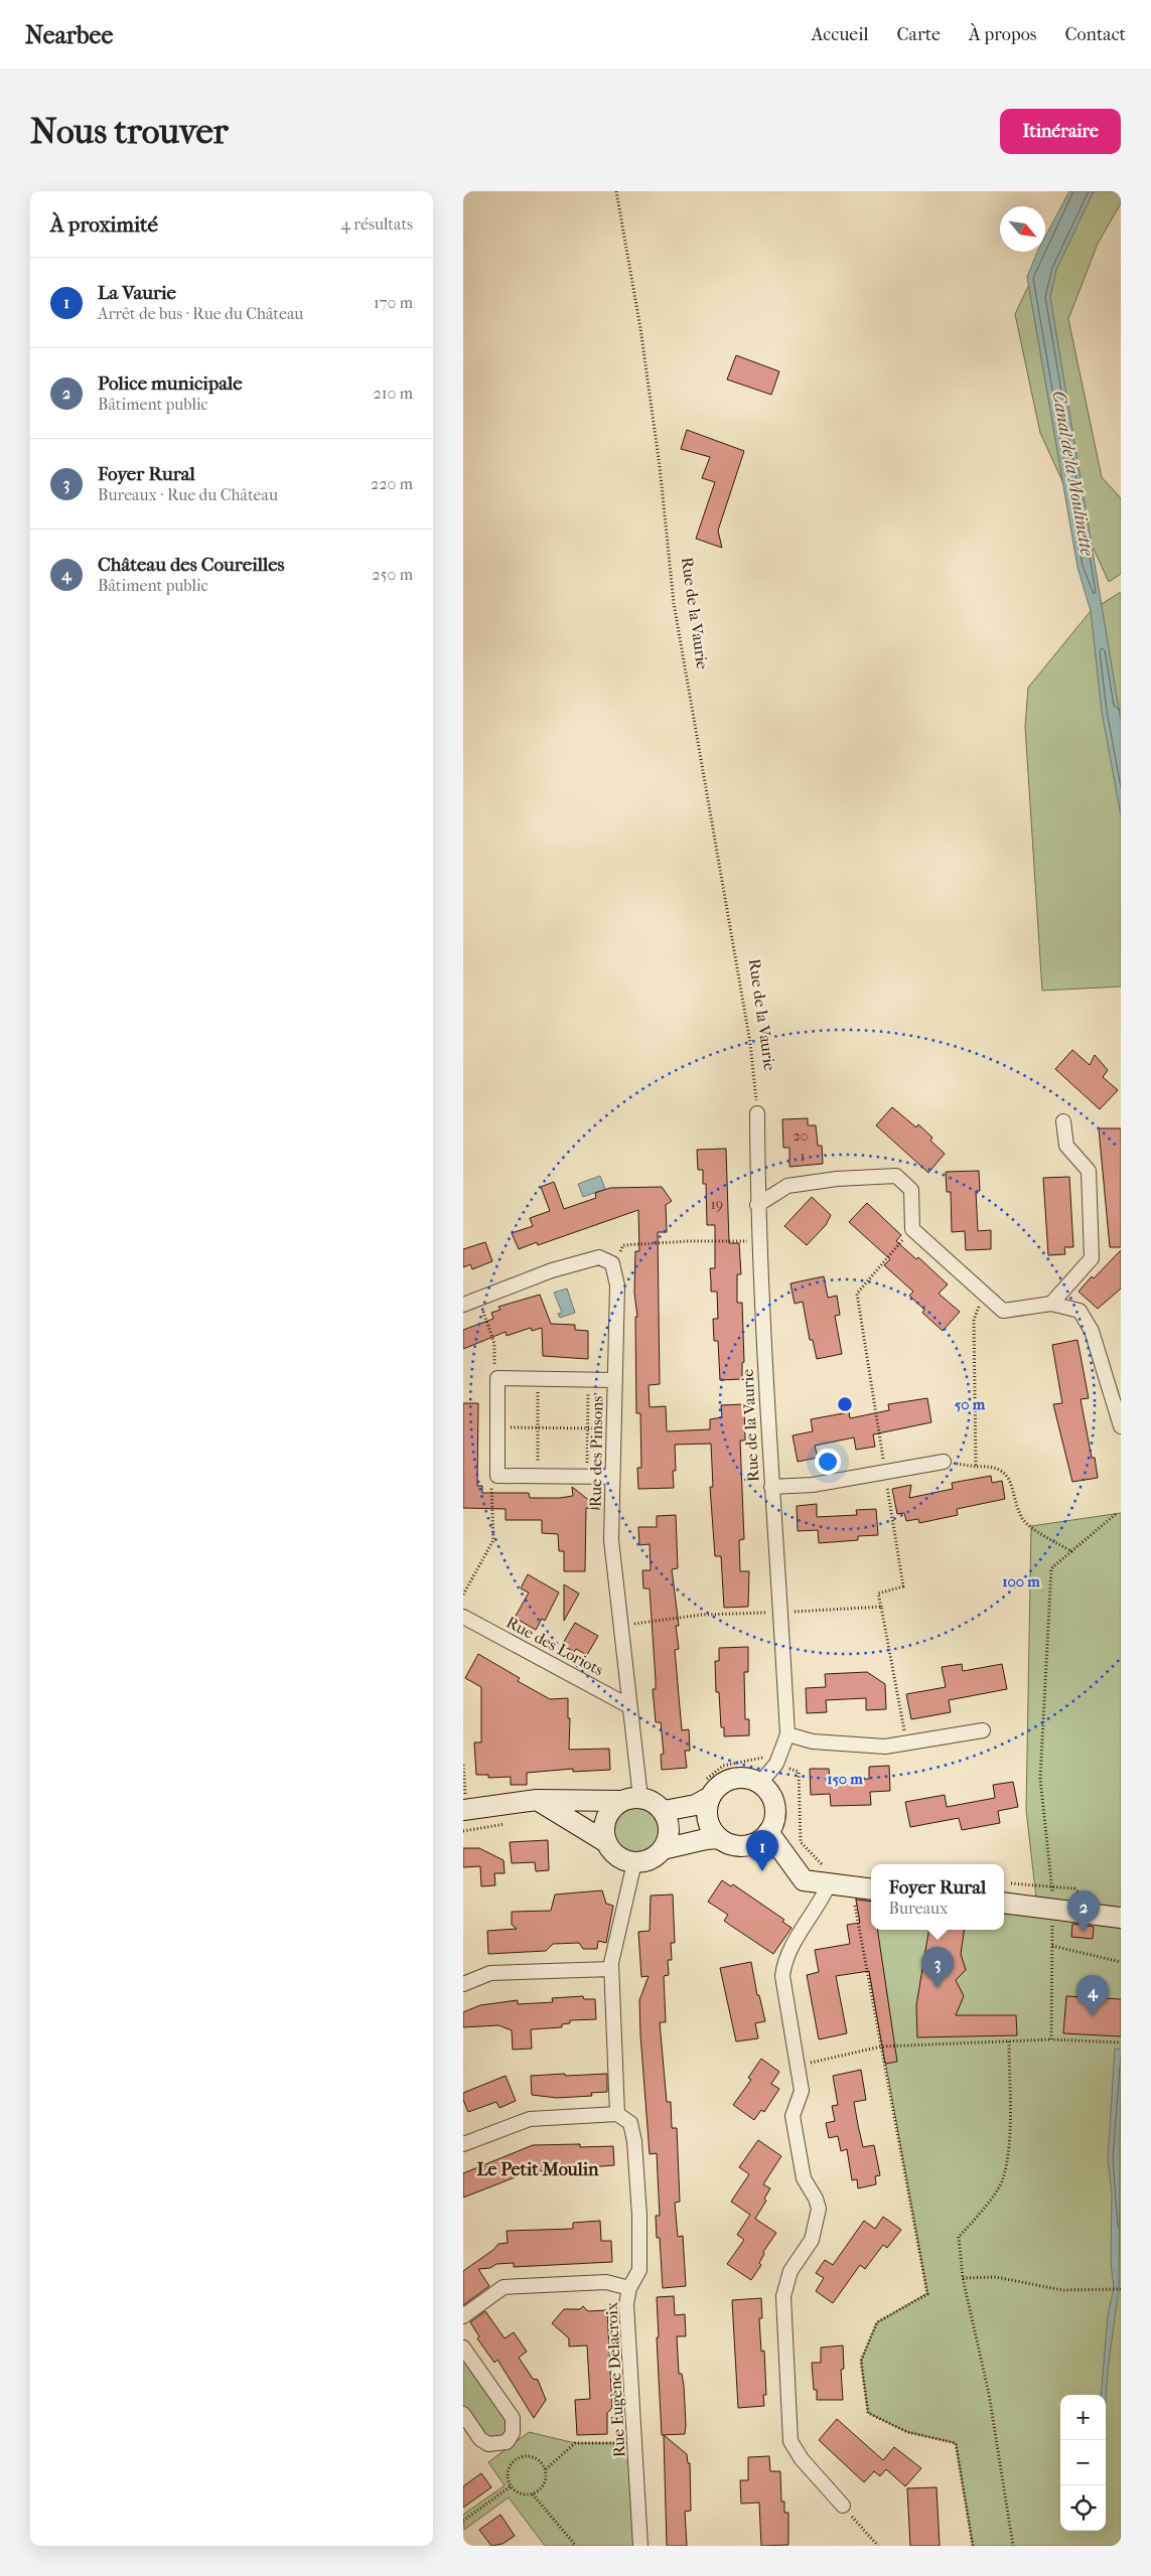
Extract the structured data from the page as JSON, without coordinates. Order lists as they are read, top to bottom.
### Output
{
  "streets": {
    "street": [
      "Rue de la Vaurie",
      "Rue des Pinsons",
      "Rue des Loriots",
      "Rue Eugène Delacroix"
    ]
  },
  "crossings": [
    ["Rue des Pinsons", "Rue des Loriots"]
  ],
  "districts": ["Le Petit Moulin"],
  "water": ["Canal de la Moulinette"],
  "house_numbers": ["20", "1", "19"],
  "north": "bottom right",
  "page": {
    "header": "Nearbee",
    "nav": [
      "Accueil",
      "Carte",
      "À propos",
      "Contact"
    ],
    "buttons": "Itinéraire",
    "title": "Nous trouver",
    "heading": ["À proximité", "4 résultats"],
    "list": [
      {
        "mark": "1",
        "name": "La Vaurie",
        "note": "Arrêt de bus · Rue du Château",
        "value": "170 m"
      },
      {
        "mark": "2",
        "name": "Police municipale",
        "note": "Bâtiment public",
        "value": "210 m"
      },
      {
        "mark": "3",
        "name": "Foyer Rural",
        "note": "Bureaux · Rue du Château",
        "value": "220 m"
      },
      {
        "mark": "4",
        "name": "Château des Coureilles",
        "note": "Bâtiment public",
        "value": "250 m"
      }
    ],
    "pins": [
      "1",
      "2",
      "3",
      "4"
    ],
    "popup": ["Foyer Rural", "Bureaux"],
    "map_buttons": ["+", "−"]
  },
  "rings": ["50 m", "100 m", "150 m"]
}
